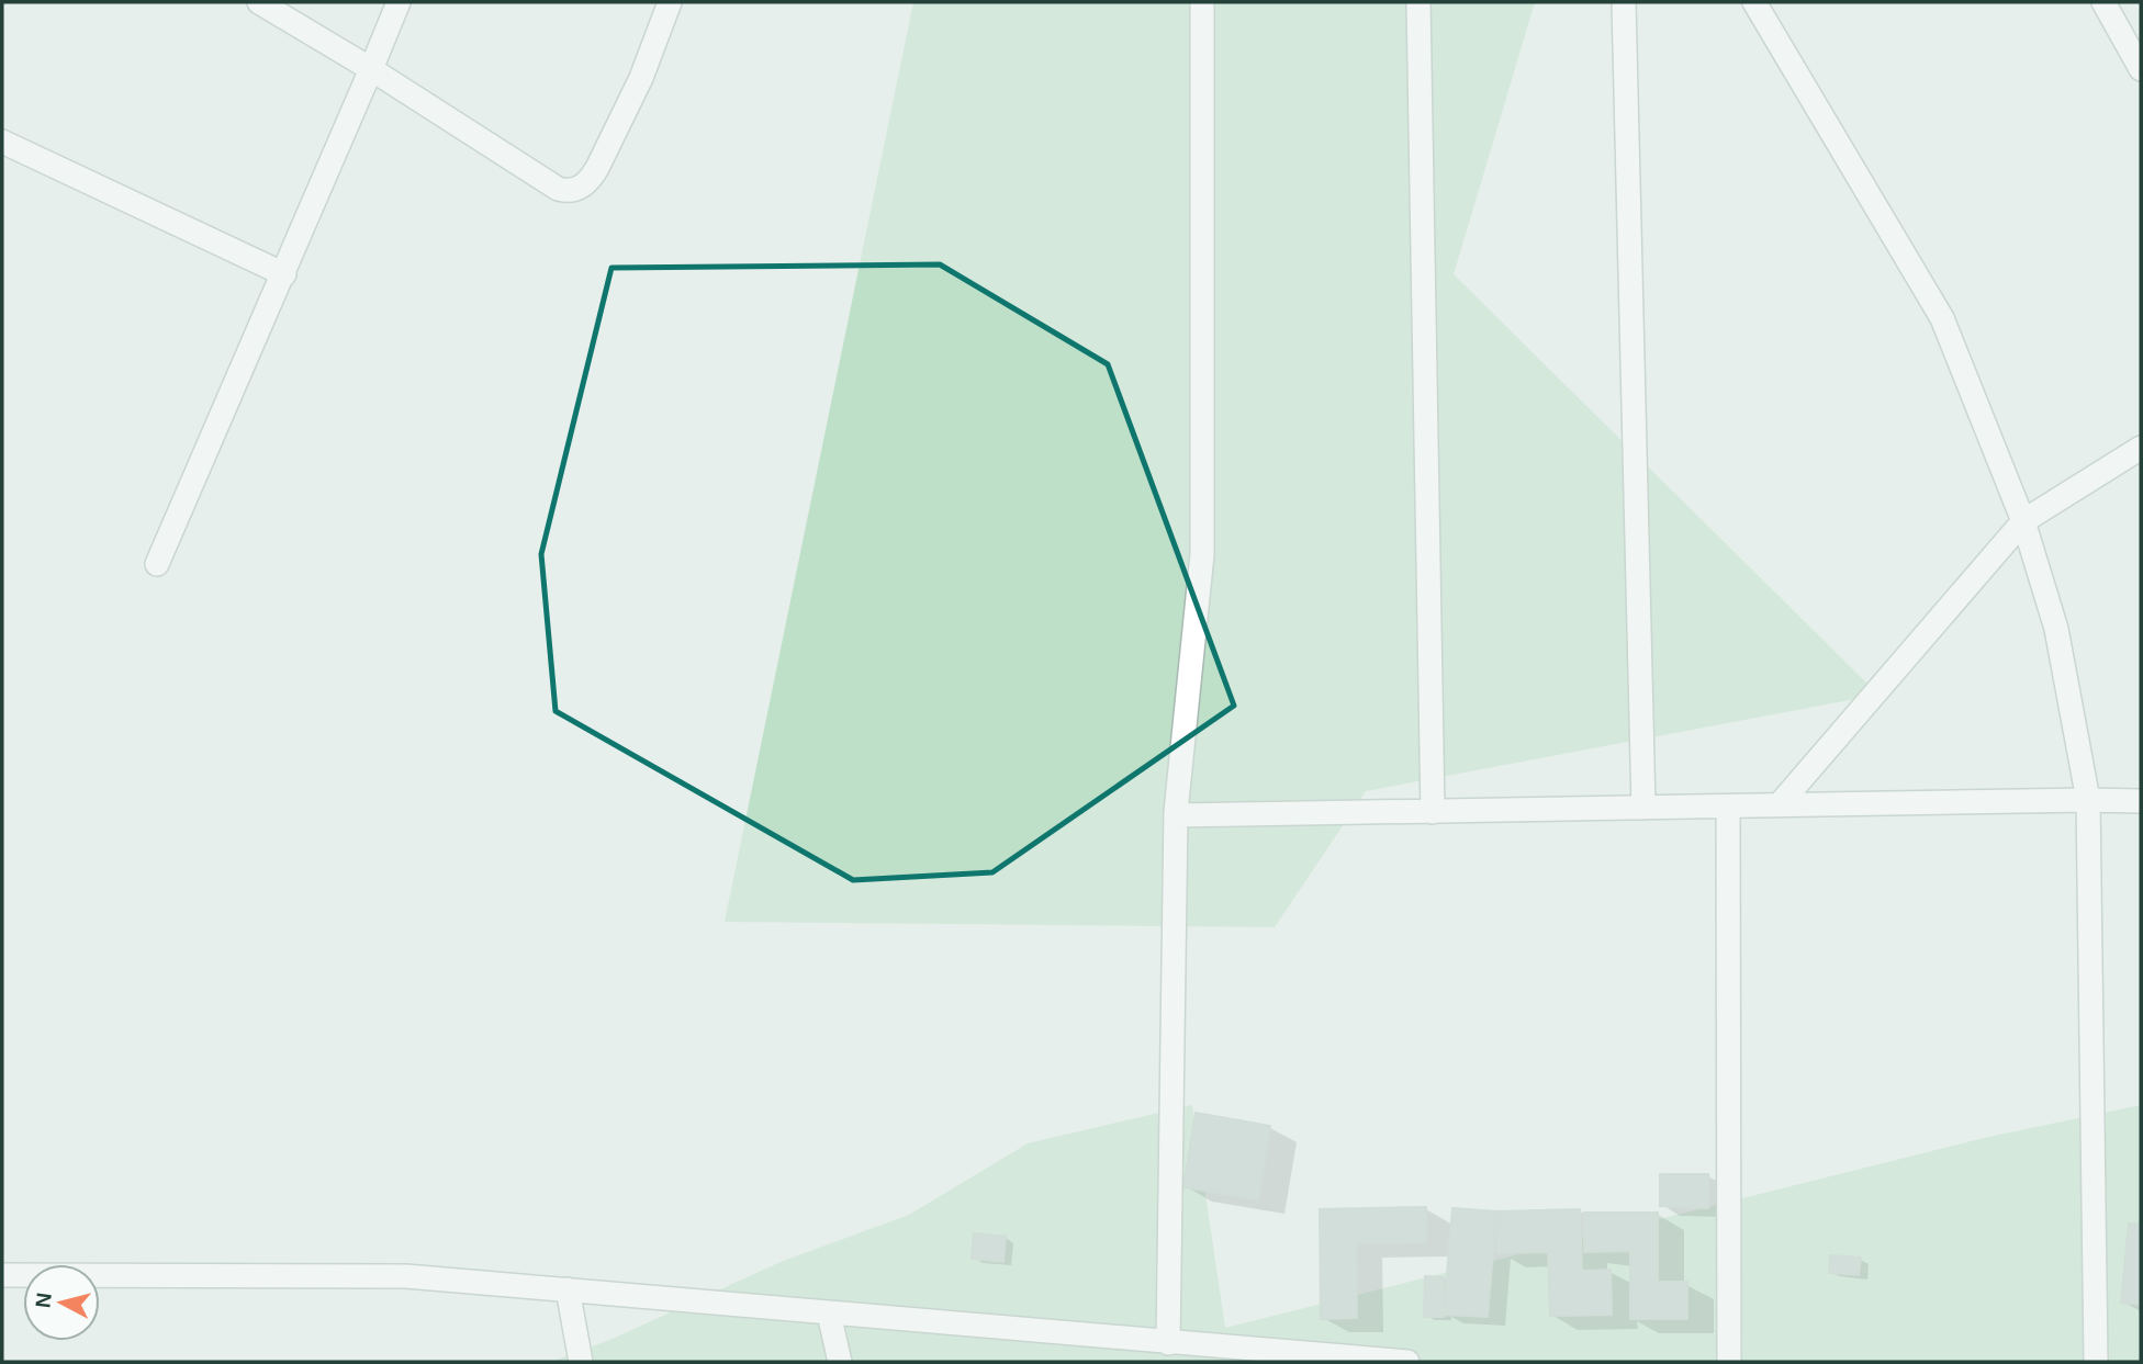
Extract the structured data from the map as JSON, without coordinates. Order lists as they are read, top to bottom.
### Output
{
  "north": "left"
}
